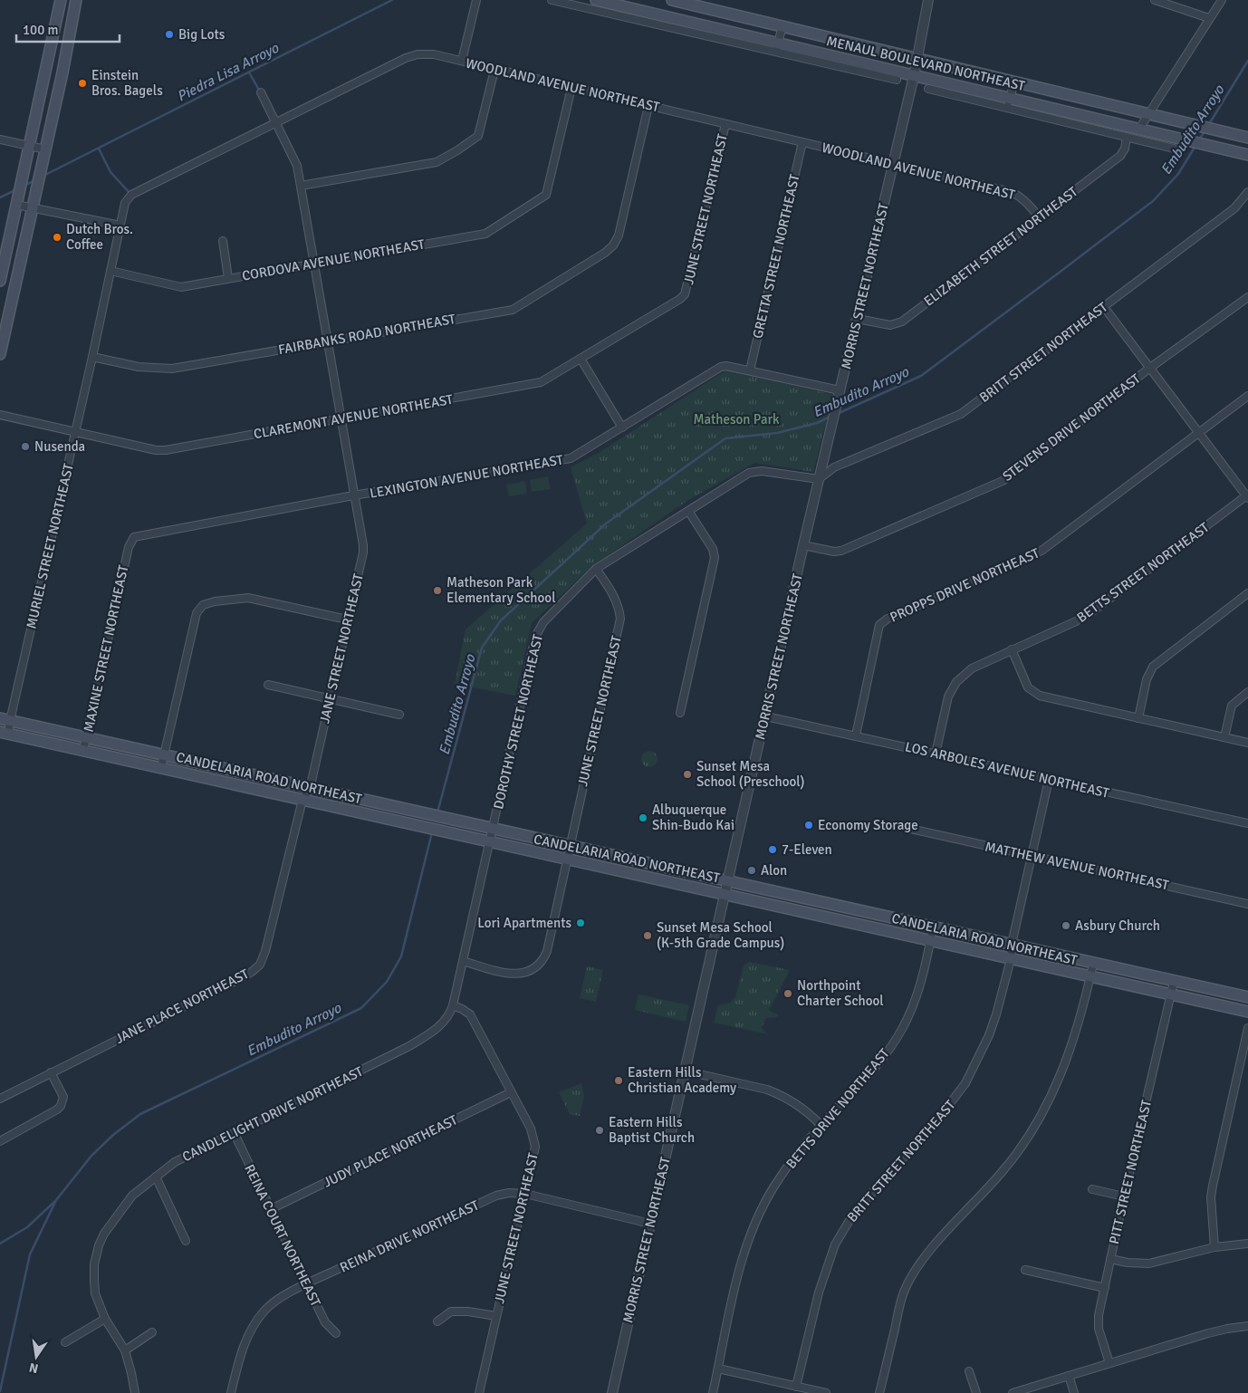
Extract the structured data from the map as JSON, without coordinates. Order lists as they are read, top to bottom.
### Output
{
  "streets": {
    "main road": ["MENAUL BOULEVARD NORTHEAST", "CANDELARIA ROAD NORTHEAST"],
    "street": [
      "WOODLAND AVENUE NORTHEAST",
      "JUNE STREET NORTHEAST",
      "ELIZABETH STREET NORTHEAST",
      "GRETTA STREET NORTHEAST",
      "CORDOVA AVENUE NORTHEAST",
      "MORRIS STREET NORTHEAST",
      "FAIRBANKS ROAD NORTHEAST",
      "BRITT STREET NORTHEAST",
      "CLAREMONT AVENUE NORTHEAST",
      "STEVENS DRIVE NORTHEAST",
      "LEXINGTON AVENUE NORTHEAST",
      "MURIEL STREET NORTHEAST",
      "BETTS STREET NORTHEAST",
      "PROPPS DRIVE NORTHEAST",
      "MAXINE STREET NORTHEAST",
      "JANE STREET NORTHEAST",
      "DOROTHY STREET NORTHEAST",
      "LOS ARBOLES AVENUE NORTHEAST",
      "MATTHEW AVENUE NORTHEAST",
      "JANE PLACE NORTHEAST",
      "BETTS DRIVE NORTHEAST",
      "CANDLELIGHT DRIVE NORTHEAST",
      "JUDY PLACE NORTHEAST",
      "PITT STREET NORTHEAST",
      "REINA COURT NORTHEAST",
      "REINA DRIVE NORTHEAST"
    ]
  },
  "crossings": [
    ["MENAUL BOULEVARD NORTHEAST", "MORRIS STREET NORTHEAST"],
    ["WOODLAND AVENUE NORTHEAST", "JUNE STREET NORTHEAST"],
    ["WOODLAND AVENUE NORTHEAST", "ELIZABETH STREET NORTHEAST"],
    ["WOODLAND AVENUE NORTHEAST", "GRETTA STREET NORTHEAST"],
    ["WOODLAND AVENUE NORTHEAST", "CORDOVA AVENUE NORTHEAST"],
    ["WOODLAND AVENUE NORTHEAST", "MORRIS STREET NORTHEAST"],
    ["WOODLAND AVENUE NORTHEAST", "FAIRBANKS ROAD NORTHEAST"],
    ["WOODLAND AVENUE NORTHEAST", "MURIEL STREET NORTHEAST"],
    ["WOODLAND AVENUE NORTHEAST", "JANE STREET NORTHEAST"],
    ["JUNE STREET NORTHEAST", "CLAREMONT AVENUE NORTHEAST"],
    ["JUNE STREET NORTHEAST", "DOROTHY STREET NORTHEAST"],
    ["JUNE STREET NORTHEAST", "CANDELARIA ROAD NORTHEAST"],
    ["JUNE STREET NORTHEAST", "CANDLELIGHT DRIVE NORTHEAST"],
    ["JUNE STREET NORTHEAST", "JUDY PLACE NORTHEAST"],
    ["JUNE STREET NORTHEAST", "REINA DRIVE NORTHEAST"],
    ["ELIZABETH STREET NORTHEAST", "MORRIS STREET NORTHEAST"],
    ["GRETTA STREET NORTHEAST", "LEXINGTON AVENUE NORTHEAST"],
    ["CORDOVA AVENUE NORTHEAST", "MURIEL STREET NORTHEAST"],
    ["CORDOVA AVENUE NORTHEAST", "JANE STREET NORTHEAST"],
    ["MORRIS STREET NORTHEAST", "BRITT STREET NORTHEAST"],
    ["MORRIS STREET NORTHEAST", "STEVENS DRIVE NORTHEAST"],
    ["MORRIS STREET NORTHEAST", "LEXINGTON AVENUE NORTHEAST"],
    ["MORRIS STREET NORTHEAST", "LOS ARBOLES AVENUE NORTHEAST"],
    ["MORRIS STREET NORTHEAST", "CANDELARIA ROAD NORTHEAST"],
    ["MORRIS STREET NORTHEAST", "REINA DRIVE NORTHEAST"],
    ["FAIRBANKS ROAD NORTHEAST", "MURIEL STREET NORTHEAST"],
    ["FAIRBANKS ROAD NORTHEAST", "JANE STREET NORTHEAST"],
    ["BRITT STREET NORTHEAST", "LOS ARBOLES AVENUE NORTHEAST"],
    ["BRITT STREET NORTHEAST", "CANDELARIA ROAD NORTHEAST"],
    ["BRITT STREET NORTHEAST", "MATTHEW AVENUE NORTHEAST"],
    ["CLAREMONT AVENUE NORTHEAST", "MURIEL STREET NORTHEAST"],
    ["CLAREMONT AVENUE NORTHEAST", "JANE STREET NORTHEAST"],
    ["LEXINGTON AVENUE NORTHEAST", "MAXINE STREET NORTHEAST"],
    ["LEXINGTON AVENUE NORTHEAST", "JANE STREET NORTHEAST"],
    ["MURIEL STREET NORTHEAST", "CANDELARIA ROAD NORTHEAST"],
    ["BETTS STREET NORTHEAST", "LOS ARBOLES AVENUE NORTHEAST"],
    ["PROPPS DRIVE NORTHEAST", "LOS ARBOLES AVENUE NORTHEAST"],
    ["MAXINE STREET NORTHEAST", "CANDELARIA ROAD NORTHEAST"],
    ["JANE STREET NORTHEAST", "CANDELARIA ROAD NORTHEAST"],
    ["JANE STREET NORTHEAST", "JANE PLACE NORTHEAST"],
    ["DOROTHY STREET NORTHEAST", "CANDELARIA ROAD NORTHEAST"],
    ["DOROTHY STREET NORTHEAST", "CANDLELIGHT DRIVE NORTHEAST"],
    ["CANDELARIA ROAD NORTHEAST", "JANE PLACE NORTHEAST"],
    ["CANDELARIA ROAD NORTHEAST", "BETTS DRIVE NORTHEAST"],
    ["CANDELARIA ROAD NORTHEAST", "CANDLELIGHT DRIVE NORTHEAST"],
    ["CANDELARIA ROAD NORTHEAST", "PITT STREET NORTHEAST"],
    ["CANDLELIGHT DRIVE NORTHEAST", "REINA COURT NORTHEAST"],
    ["JUDY PLACE NORTHEAST", "REINA COURT NORTHEAST"],
    ["REINA COURT NORTHEAST", "REINA DRIVE NORTHEAST"]
  ],
  "water": ["Piedra Lisa Arroyo", "Embudito Arroyo"],
  "parks": ["Matheson Park"],
  "places": [
    "Big Lots",
    "Einstein Bros. Bagels",
    "Dutch Bros. Coffee",
    "Nusenda",
    "Matheson Park Elementary School",
    "Sunset Mesa School (Preschool)",
    "Albuquerque Shin-Budo Kai",
    "Economy Storage",
    "7-Eleven",
    "Alon",
    "Lori Apartments",
    "Asbury Church",
    "Sunset Mesa School (K-5th Grade Campus)",
    "Northpoint Charter School",
    "Eastern Hills Christian Academy",
    "Eastern Hills Baptist Church"
  ],
  "scale_bar": "100 m",
  "north": "bottom"
}
